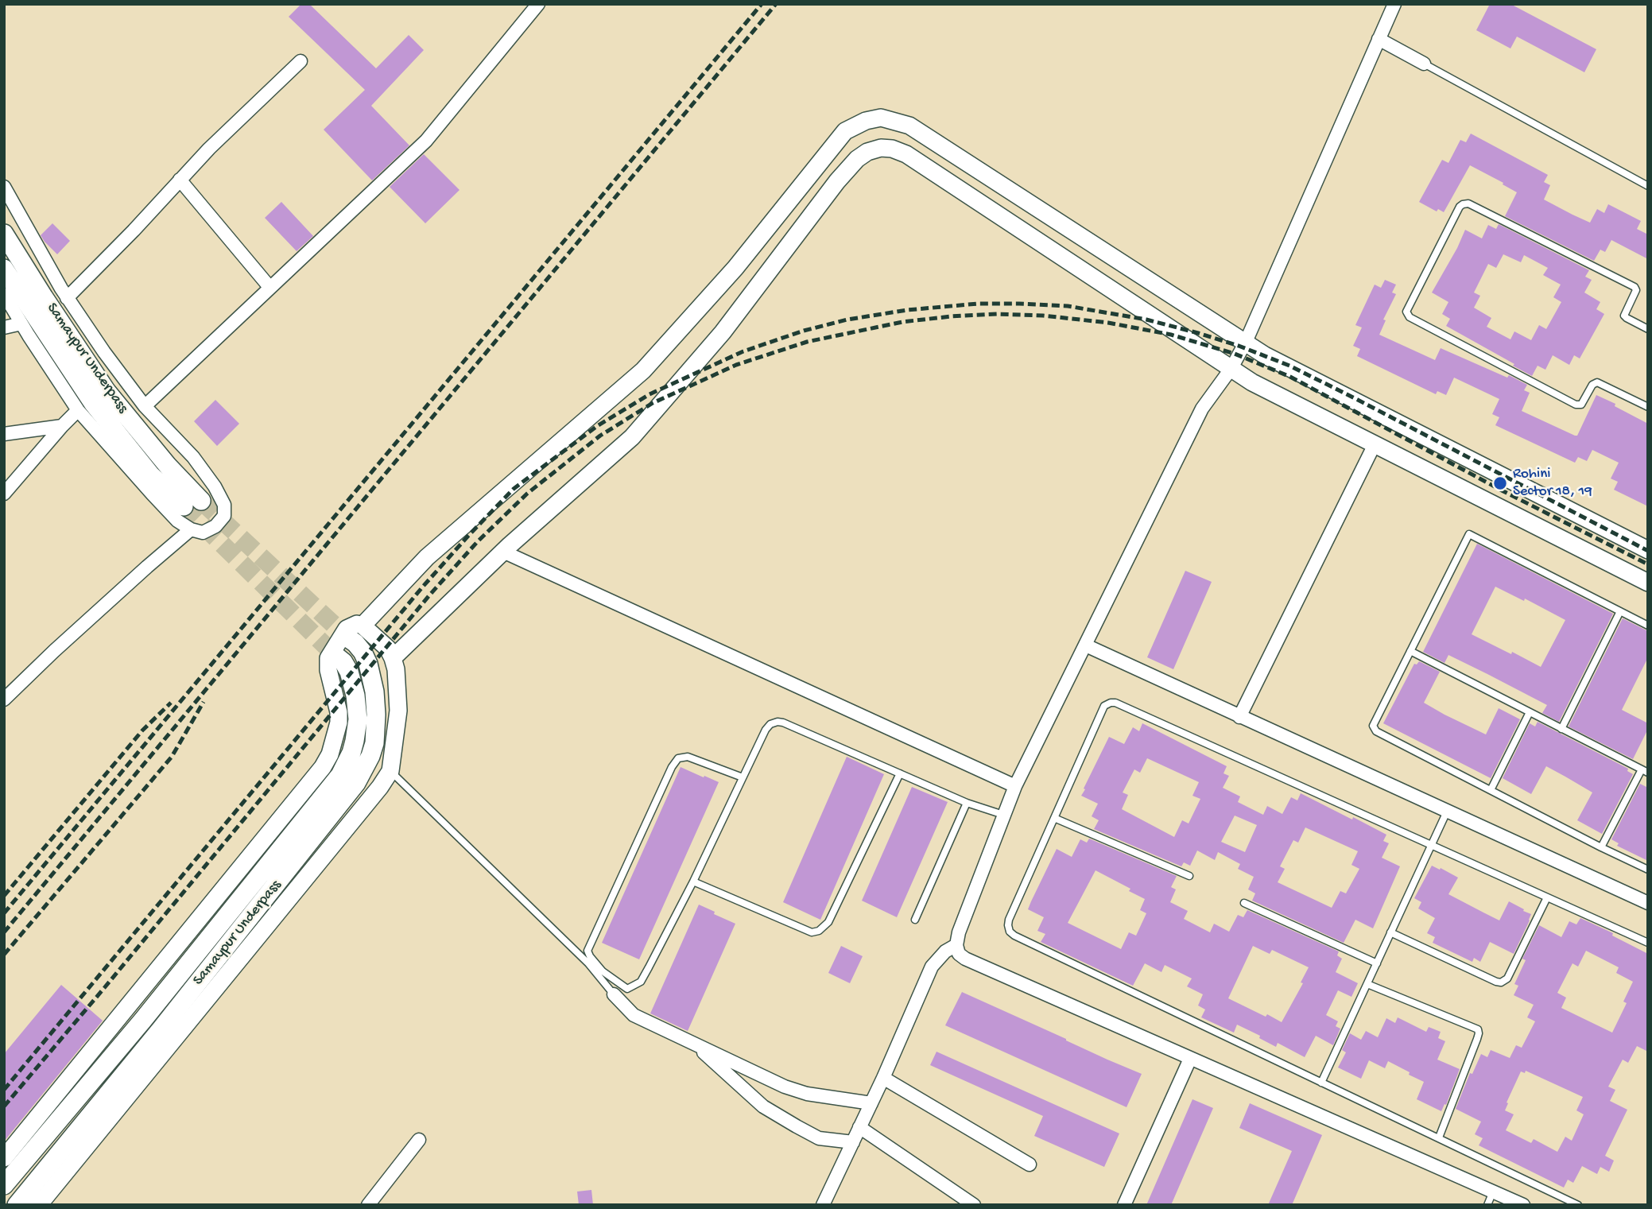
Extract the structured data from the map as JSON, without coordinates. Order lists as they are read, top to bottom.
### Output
{
  "streets": {
    "main road": ["Samaypur Underpass"]
  },
  "places": ["Rohini Sector 18, 19"]
}
